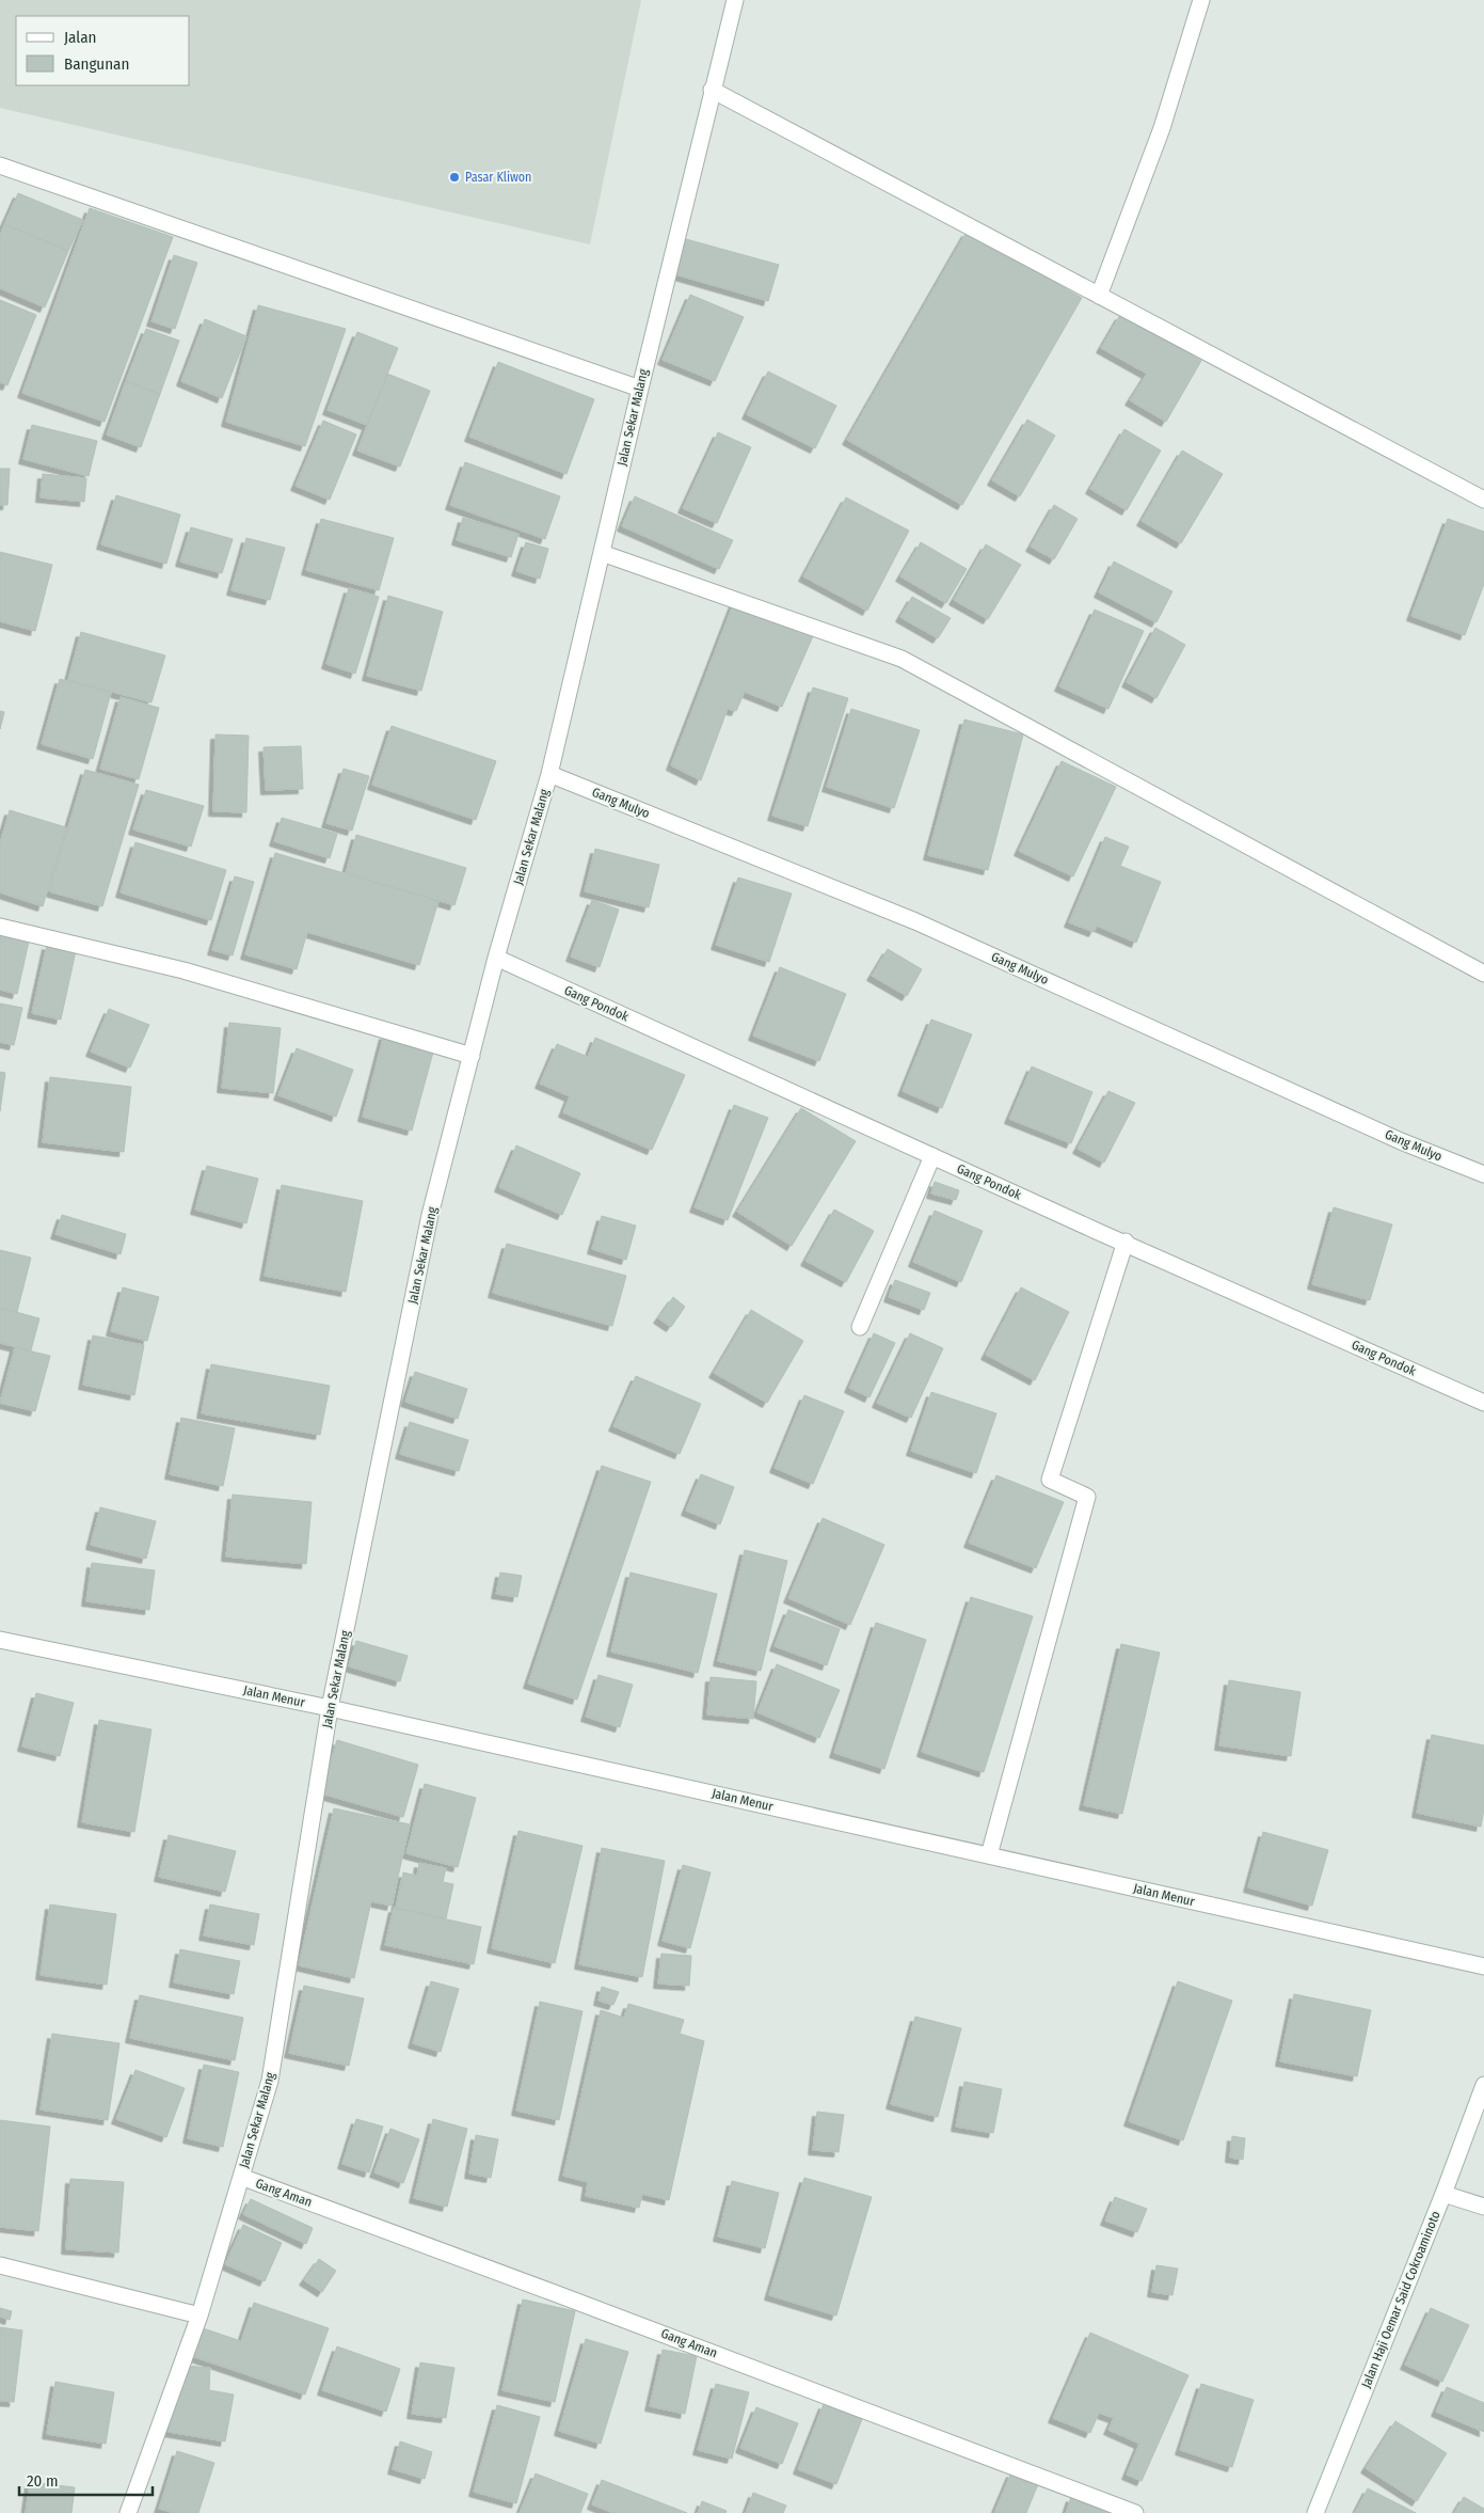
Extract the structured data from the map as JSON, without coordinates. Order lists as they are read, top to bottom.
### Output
{
  "streets": {
    "street": [
      "Jalan Sekar Malang",
      "Gang Mulyo",
      "Gang Pondok",
      "Jalan Menur",
      "Gang Aman",
      "Jalan Haji Oemar Said Cokroaminoto"
    ]
  },
  "crossings": [
    ["Jalan Sekar Malang", "Gang Mulyo"],
    ["Jalan Sekar Malang", "Gang Pondok"],
    ["Jalan Sekar Malang", "Jalan Menur"],
    ["Jalan Sekar Malang", "Gang Aman"]
  ],
  "places": ["Pasar Kliwon"],
  "legend": ["Jalan", "Bangunan"],
  "scale_bar": "20 m"
}
